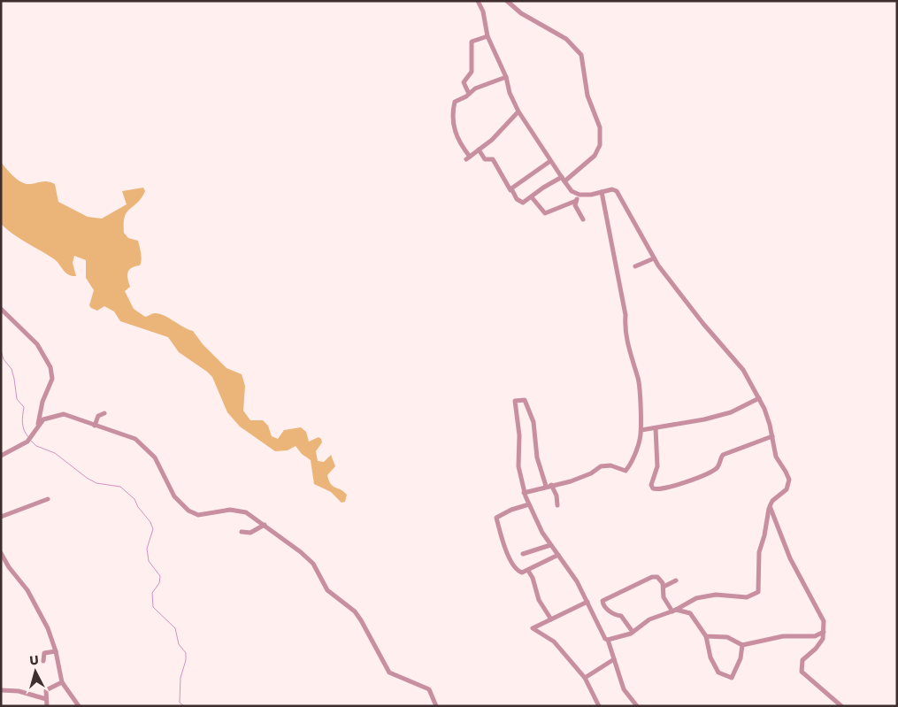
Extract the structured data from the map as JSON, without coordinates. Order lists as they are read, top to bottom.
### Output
{
  "north": "top"
}
